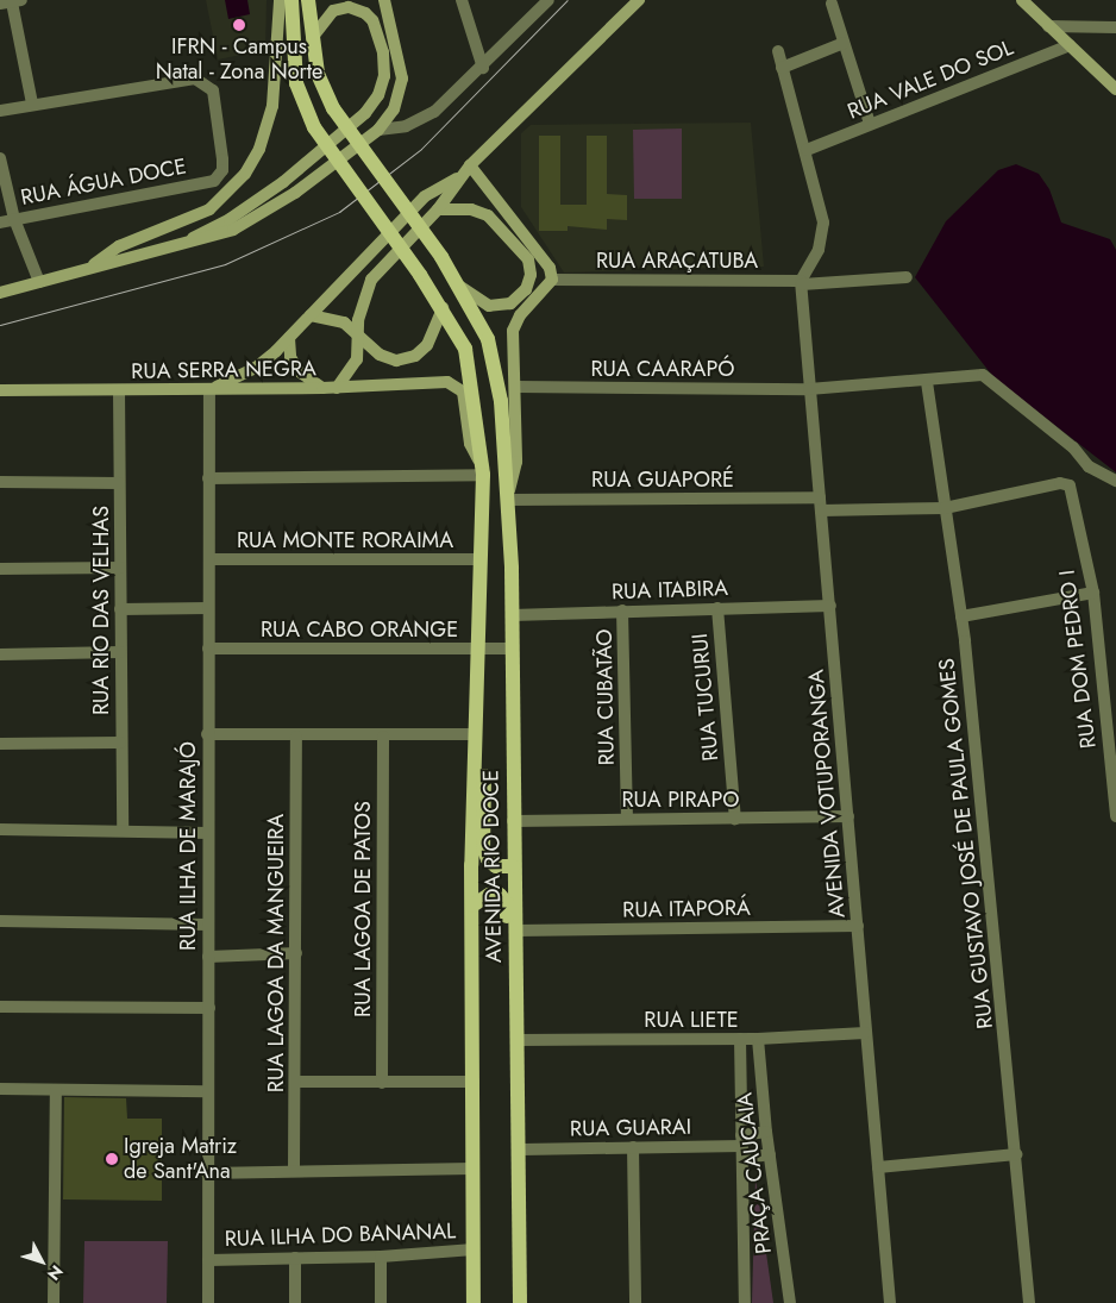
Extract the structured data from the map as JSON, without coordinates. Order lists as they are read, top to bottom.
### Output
{
  "streets": {
    "main road": ["RUA SERRA NEGRA", "AVENIDA RIO DOCE"],
    "street": [
      "RUA VALE DO SOL",
      "RUA ÁGUA DOCE",
      "RUA ARAÇATUBA",
      "RUA CAARAPÓ",
      "RUA GUAPORÉ",
      "RUA MONTE RORAIMA",
      "RUA ITABIRA",
      "RUA RIO DAS VELHAS",
      "RUA CABO ORANGE",
      "RUA DOM PEDRO I",
      "RUA CUBATÃO",
      "RUA TUCURUI",
      "AVENIDA VOTUPORANGA",
      "RUA PIRAPO",
      "RUA GUSTAVO JOSÉ DE PAULA GOMES",
      "RUA ILHA DE MARAJÓ",
      "RUA LAGOA DE PATOS",
      "RUA ITAPORÁ",
      "RUA LAGOA DA MANGUEIRA",
      "RUA LIETE",
      "RUA GUARAI",
      "PRAÇA CAUCAIA",
      "RUA ILHA DO BANANAL"
    ]
  },
  "crossings": [
    ["RUA ARAÇATUBA", "AVENIDA VOTUPORANGA"],
    ["RUA CAARAPÓ", "AVENIDA VOTUPORANGA"],
    ["RUA CAARAPÓ", "RUA GUSTAVO JOSÉ DE PAULA GOMES"],
    ["RUA SERRA NEGRA", "RUA RIO DAS VELHAS"],
    ["RUA SERRA NEGRA", "RUA ILHA DE MARAJÓ"],
    ["RUA SERRA NEGRA", "AVENIDA RIO DOCE"],
    ["RUA GUAPORÉ", "AVENIDA VOTUPORANGA"],
    ["RUA GUAPORÉ", "AVENIDA RIO DOCE"],
    ["RUA MONTE RORAIMA", "RUA ILHA DE MARAJÓ"],
    ["RUA MONTE RORAIMA", "AVENIDA RIO DOCE"],
    ["RUA ITABIRA", "RUA CUBATÃO"],
    ["RUA ITABIRA", "RUA TUCURUI"],
    ["RUA ITABIRA", "AVENIDA VOTUPORANGA"],
    ["RUA ITABIRA", "AVENIDA RIO DOCE"],
    ["RUA CABO ORANGE", "RUA ILHA DE MARAJÓ"],
    ["RUA CABO ORANGE", "AVENIDA RIO DOCE"],
    ["RUA DOM PEDRO I", "RUA GUSTAVO JOSÉ DE PAULA GOMES"],
    ["RUA CUBATÃO", "RUA PIRAPO"],
    ["RUA TUCURUI", "RUA PIRAPO"],
    ["AVENIDA VOTUPORANGA", "RUA PIRAPO"],
    ["AVENIDA VOTUPORANGA", "RUA ITAPORÁ"],
    ["AVENIDA VOTUPORANGA", "RUA LIETE"],
    ["RUA PIRAPO", "AVENIDA RIO DOCE"],
    ["RUA ILHA DE MARAJÓ", "RUA ILHA DO BANANAL"],
    ["AVENIDA RIO DOCE", "RUA ITAPORÁ"],
    ["AVENIDA RIO DOCE", "RUA LIETE"],
    ["AVENIDA RIO DOCE", "RUA GUARAI"],
    ["AVENIDA RIO DOCE", "RUA ILHA DO BANANAL"],
    ["RUA LIETE", "PRAÇA CAUCAIA"],
    ["RUA GUARAI", "PRAÇA CAUCAIA"]
  ],
  "places": ["IFRN - Campus Natal - Zona Norte", "Igreja Matriz de Sant'Ana"],
  "north": "bottom right"
}
